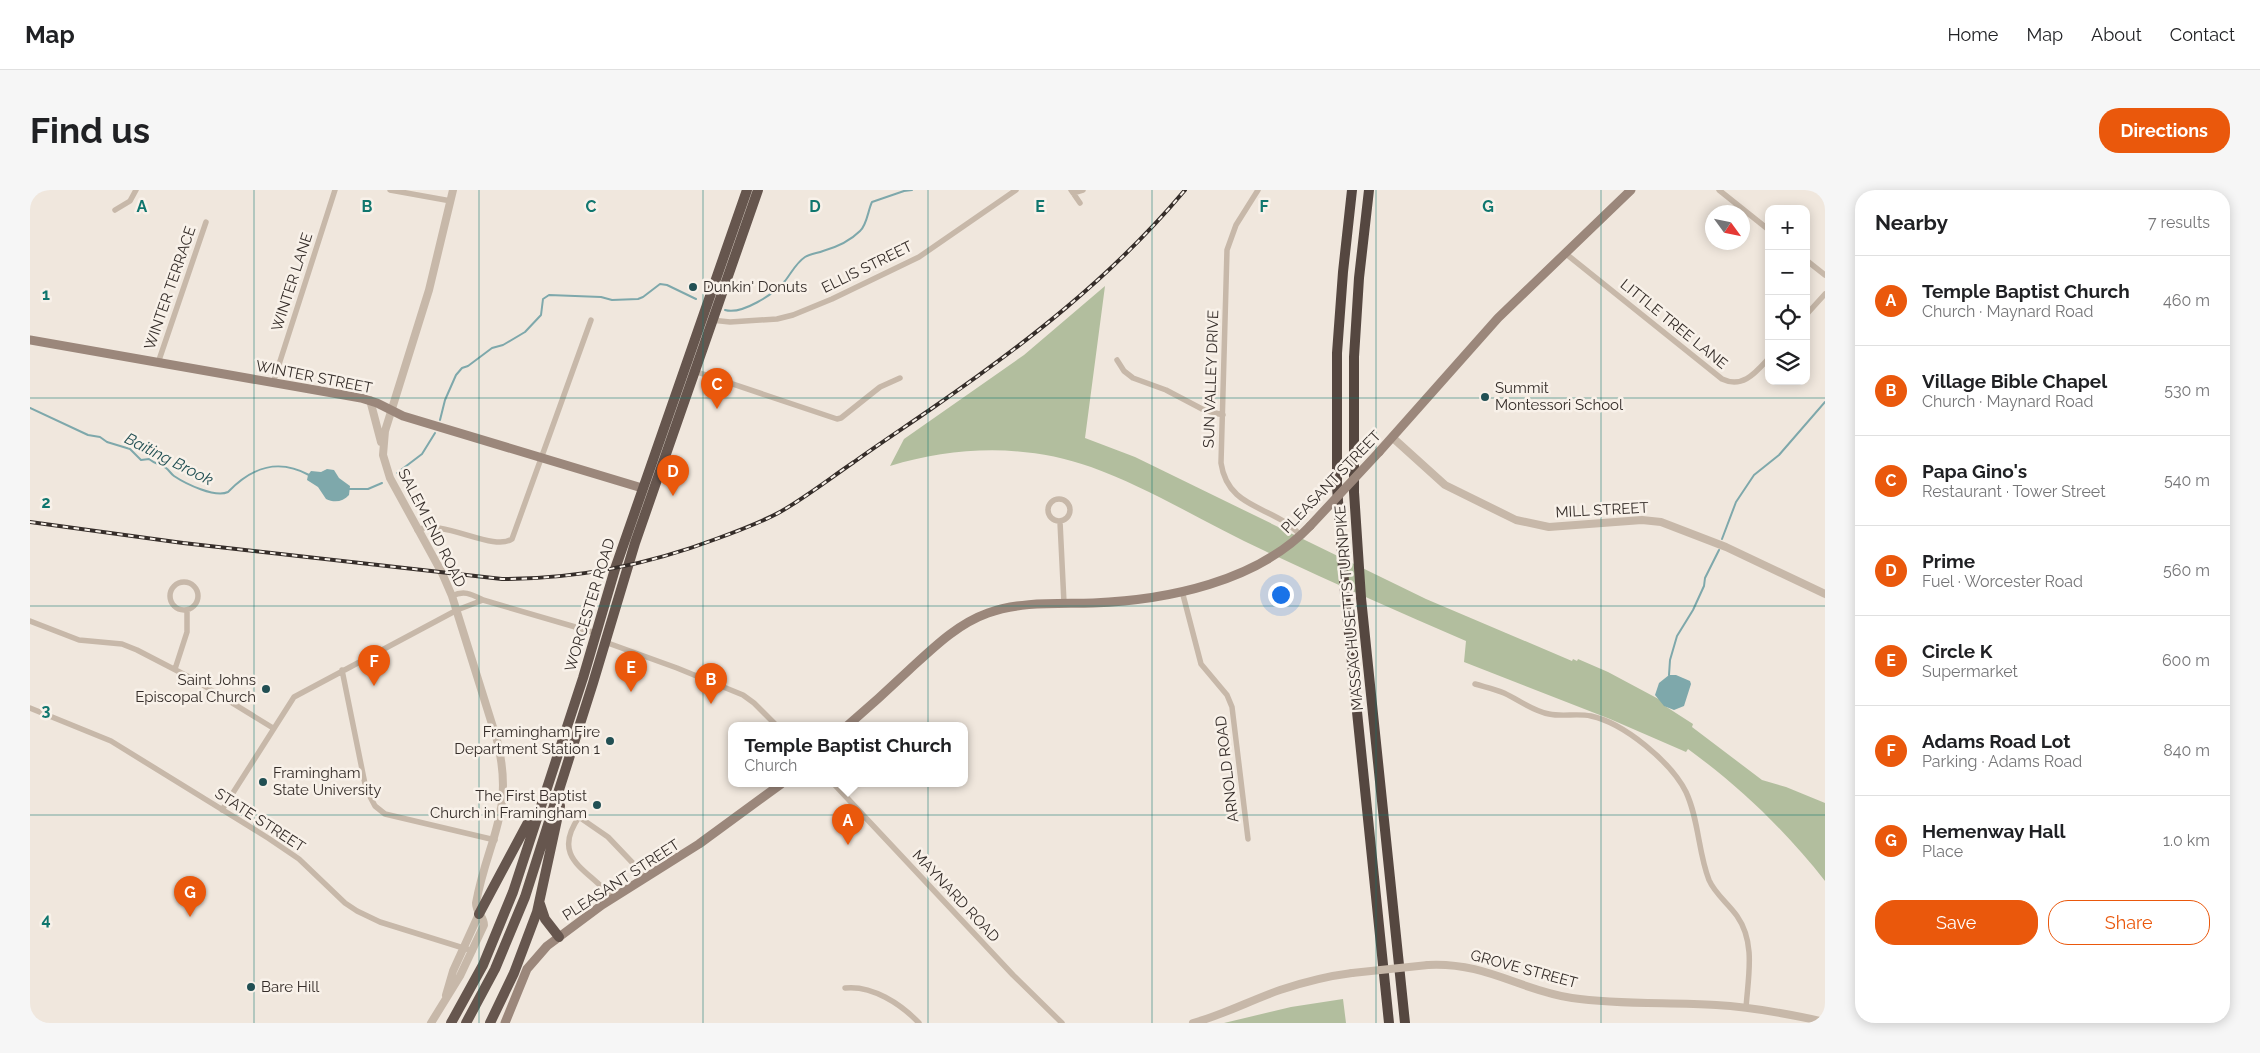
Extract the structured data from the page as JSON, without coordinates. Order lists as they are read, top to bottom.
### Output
{
  "streets": {
    "highway": ["WORCESTER ROAD", "MASSACHUSETTS TURNPIKE"],
    "main road": ["WINTER STREET", "PLEASANT STREET"],
    "street": [
      "ELLIS STREET",
      "WINTER LANE",
      "WINTER TERRACE",
      "LITTLE TREE LANE",
      "SUN VALLEY DRIVE",
      "MILL STREET",
      "SALEM END ROAD",
      "ARNOLD ROAD",
      "STATE STREET",
      "MAYNARD ROAD",
      "GROVE STREET"
    ]
  },
  "crossings": [
    ["ELLIS STREET", "WORCESTER ROAD"],
    ["WINTER LANE", "WINTER STREET"],
    ["WINTER TERRACE", "WINTER STREET"],
    ["LITTLE TREE LANE", "PLEASANT STREET"],
    ["WINTER STREET", "SALEM END ROAD"],
    ["WINTER STREET", "WORCESTER ROAD"],
    ["SUN VALLEY DRIVE", "PLEASANT STREET"],
    ["PLEASANT STREET", "MILL STREET"],
    ["PLEASANT STREET", "ARNOLD ROAD"],
    ["SALEM END ROAD", "STATE STREET"]
  ],
  "water": ["Baiting Brook"],
  "places": [
    "Dunkin' Donuts",
    "Summit Montessori School",
    "Saint Johns Episcopal Church",
    "Framingham Fire Department Station 1",
    "Framingham State University",
    "The First Baptist Church in Framingham",
    "Bare Hill"
  ],
  "north": "bottom right",
  "page": {
    "header": "Map",
    "nav": [
      "Home",
      "Map",
      "About",
      "Contact"
    ],
    "buttons": [
      "Directions",
      ["Save", "Share"]
    ],
    "title": "Find us",
    "heading": ["Nearby", "7 results"],
    "map_buttons": ["+", "−"],
    "list": [
      {
        "mark": "A",
        "name": "Temple Baptist Church",
        "note": "Church · Maynard Road",
        "value": "460 m"
      },
      {
        "mark": "B",
        "name": "Village Bible Chapel",
        "note": "Church · Maynard Road",
        "value": "530 m"
      },
      {
        "mark": "C",
        "name": "Papa Gino's",
        "note": "Restaurant · Tower Street",
        "value": "540 m"
      },
      {
        "mark": "D",
        "name": "Prime",
        "note": "Fuel · Worcester Road",
        "value": "560 m"
      },
      {
        "mark": "E",
        "name": "Circle K",
        "note": "Supermarket",
        "value": "600 m"
      },
      {
        "mark": "F",
        "name": "Adams Road Lot",
        "note": "Parking · Adams Road",
        "value": "840 m"
      },
      {
        "mark": "G",
        "name": "Hemenway Hall",
        "note": "Place",
        "value": "1.0 km"
      }
    ],
    "pins": [
      "C",
      "D",
      "F",
      "E",
      "B",
      "A",
      "G"
    ],
    "popup": ["Temple Baptist Church", "Church"]
  },
  "grid": {
    "columns": [
      "A",
      "B",
      "C",
      "D",
      "E",
      "F",
      "G"
    ],
    "rows": [
      "1",
      "2",
      "3",
      "4"
    ]
  }
}
